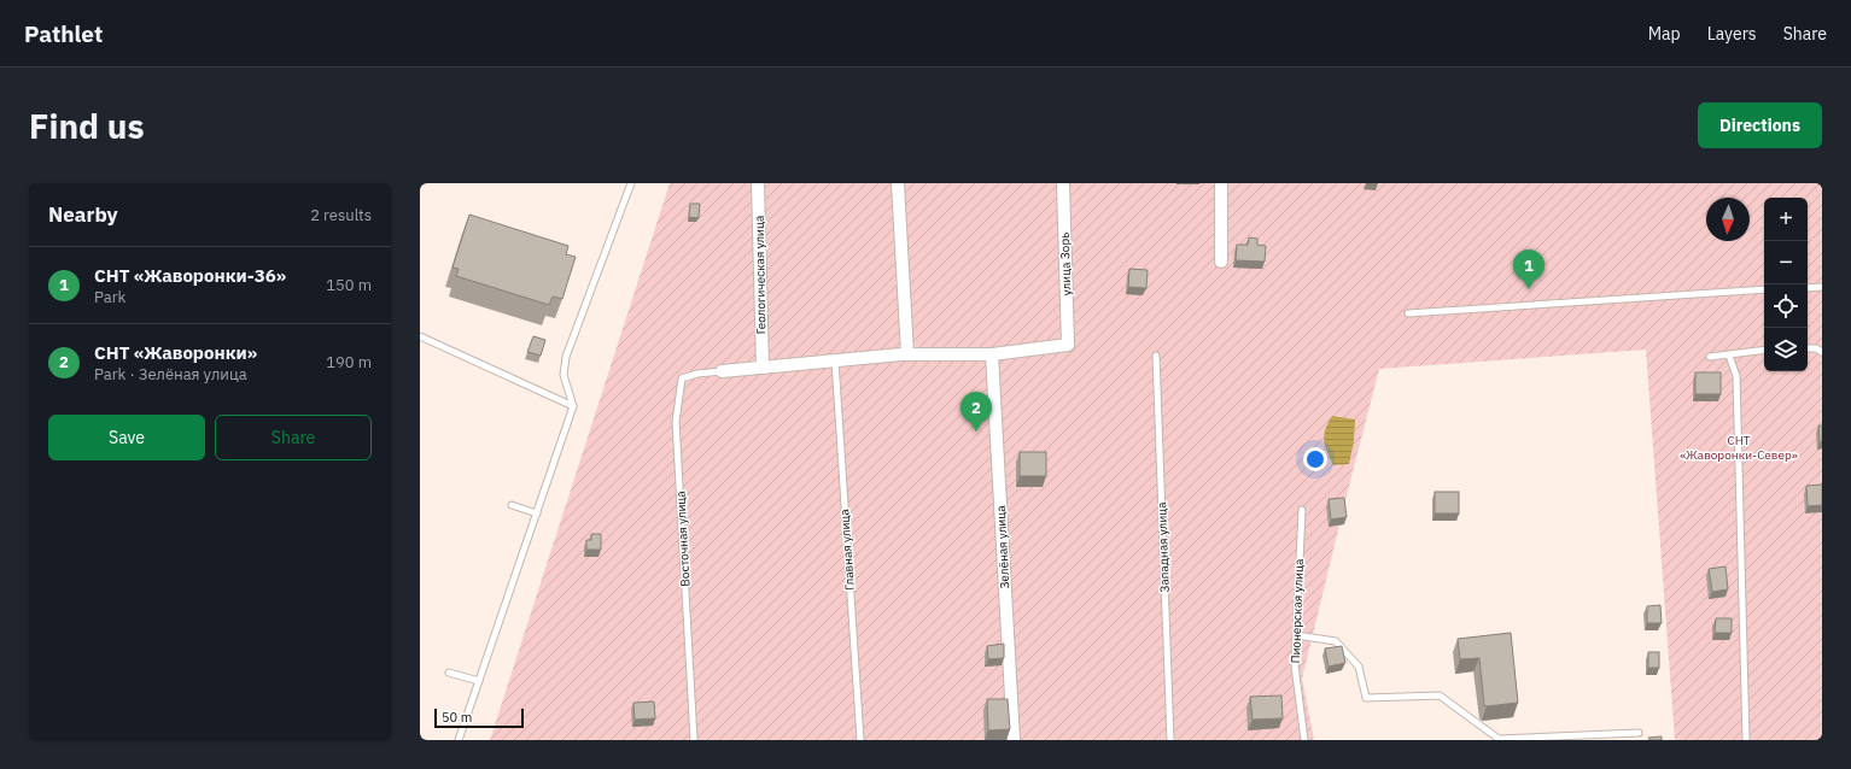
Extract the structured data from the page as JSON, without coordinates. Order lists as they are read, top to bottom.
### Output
{
  "streets": {
    "street": ["улица Зорь", "Геологическая улица", "Зелёная улица"],
    "lane": [
      "Восточная улица",
      "Западная улица",
      "Главная улица",
      "Пионерская улица"
    ]
  },
  "crossings": [
    ["улица Зорь", "Зелёная улица"]
  ],
  "parks": ["СНТ «Жаворонки-Север»"],
  "scale_bar": "50 m",
  "north": "bottom",
  "page": {
    "header": "Pathlet",
    "nav": ["Map", "Layers", "Share"],
    "buttons": [
      "Directions",
      ["Save", "Share"]
    ],
    "title": "Find us",
    "heading": ["Nearby", "2 results"],
    "map_buttons": ["+", "−"],
    "list": [
      {
        "mark": "1",
        "name": "СНТ «Жаворонки-36»",
        "note": "Park",
        "value": "150 m"
      },
      {
        "mark": "2",
        "name": "СНТ «Жаворонки»",
        "note": "Park · Зелёная улица",
        "value": "190 m"
      }
    ],
    "pins": ["1", "2"],
    "scale": "50 m"
  }
}
